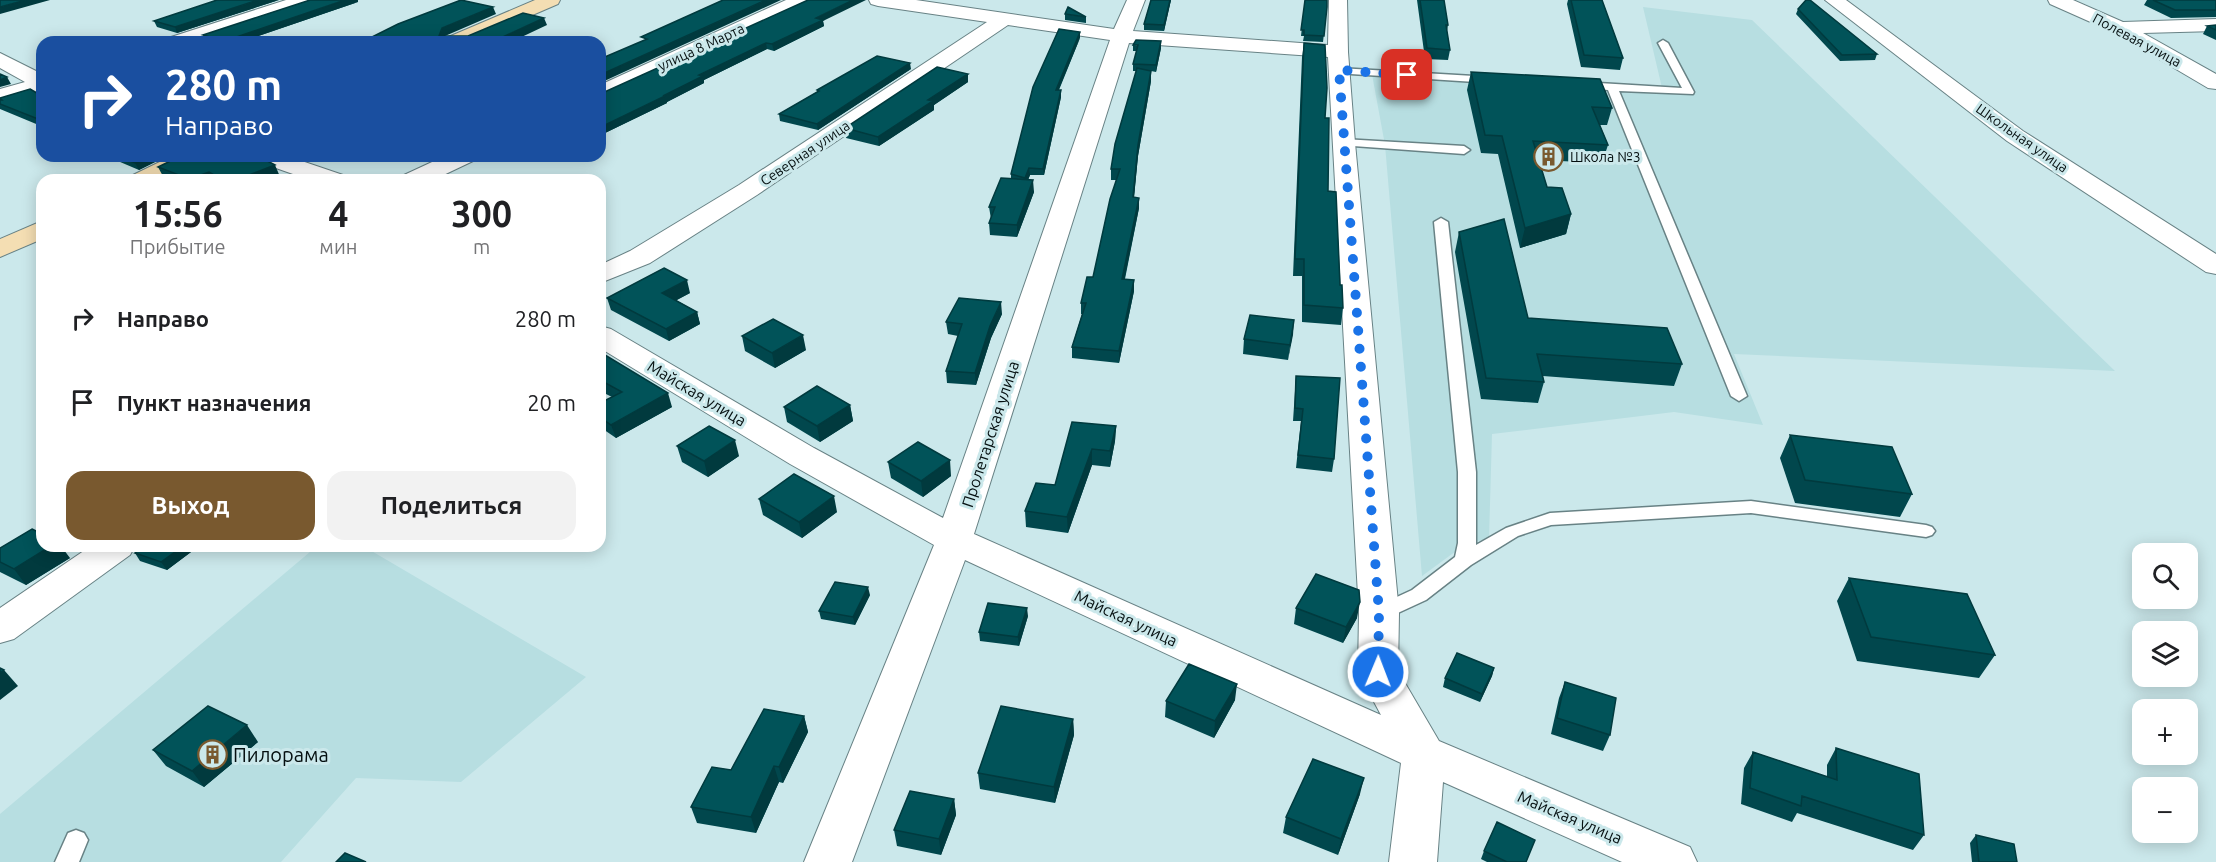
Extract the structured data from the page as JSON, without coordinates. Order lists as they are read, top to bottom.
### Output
{
  "streets": {
    "street": [
      "Полевая улица",
      "улица 8 Марта",
      "Школьная улица",
      "Северная улица",
      "Майская улица",
      "Пролетарская улица"
    ]
  },
  "crossings": [
    ["Майская улица", "Пролетарская улица"]
  ],
  "places": {
    "building": ["Школа №3", "Пилорама"]
  },
  "page": {
    "turn": ["280 m", "Направо"],
    "eta": [
      "15:56",
      "Прибытие",
      "4",
      "мин",
      "300",
      "m"
    ],
    "list": [
      {
        "name": "Направо",
        "value": "280 m"
      },
      {
        "name": "Пункт назначения",
        "value": "20 m"
      }
    ],
    "buttons": ["Выход", "Поделиться"],
    "map_buttons": ["+", "−"]
  }
}
